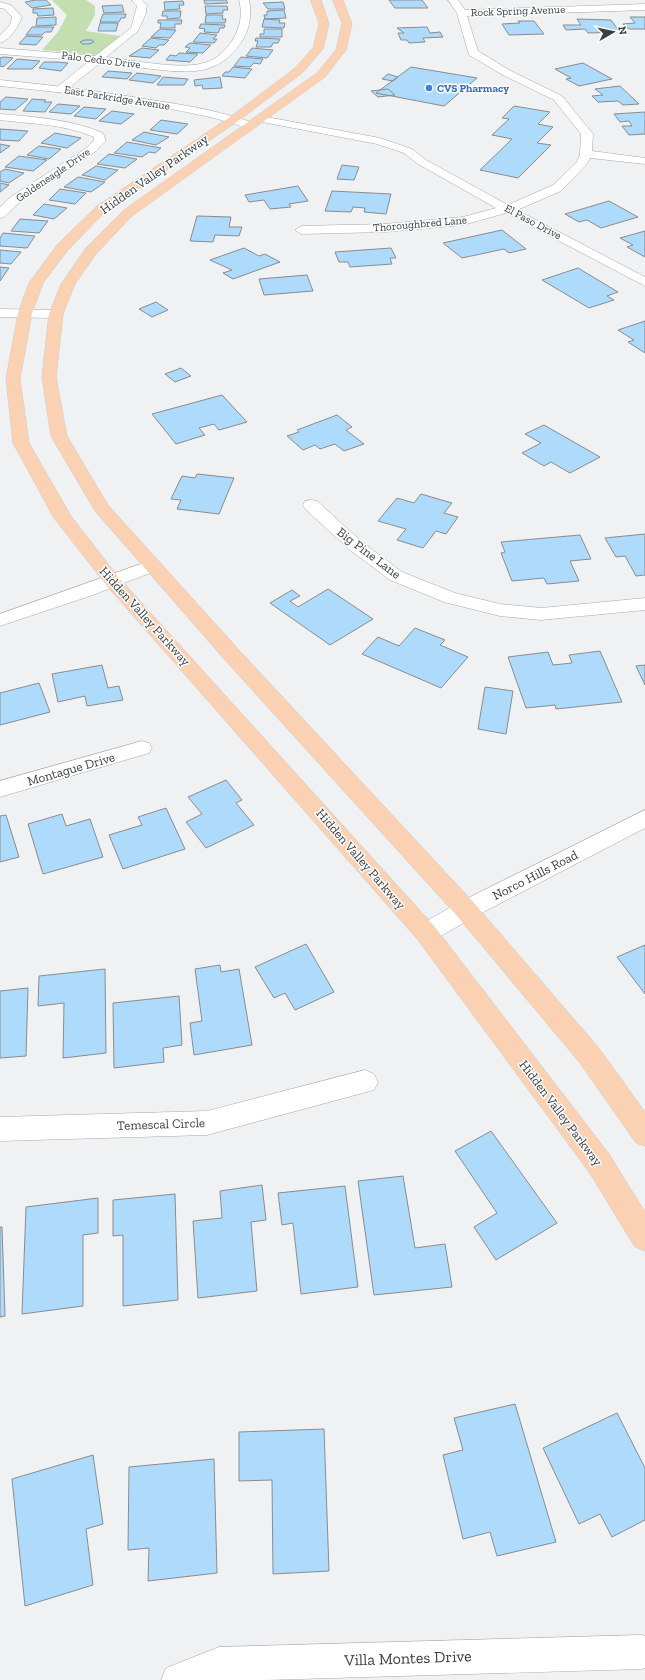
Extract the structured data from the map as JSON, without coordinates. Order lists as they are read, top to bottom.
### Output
{
  "streets": {
    "main road": ["Hidden Valley Parkway"],
    "street": [
      "Rock Spring Avenue",
      "Palo Cedro Drive",
      "East Parkridge Avenue",
      "Goldeneagle Drive",
      "El Paso Drive",
      "Thoroughbred Lane",
      "Big Pine Lane",
      "Montague Drive",
      "Norco Hills Road",
      "Temescal Circle",
      "Villa Montes Drive"
    ]
  },
  "crossings": [
    ["East Parkridge Avenue", "Hidden Valley Parkway"],
    ["East Parkridge Avenue", "El Paso Drive"],
    ["Hidden Valley Parkway", "El Paso Drive"],
    ["Hidden Valley Parkway", "Norco Hills Road"],
    ["El Paso Drive", "Thoroughbred Lane"]
  ],
  "places": ["CVS Pharmacy"],
  "north": "right"
}
